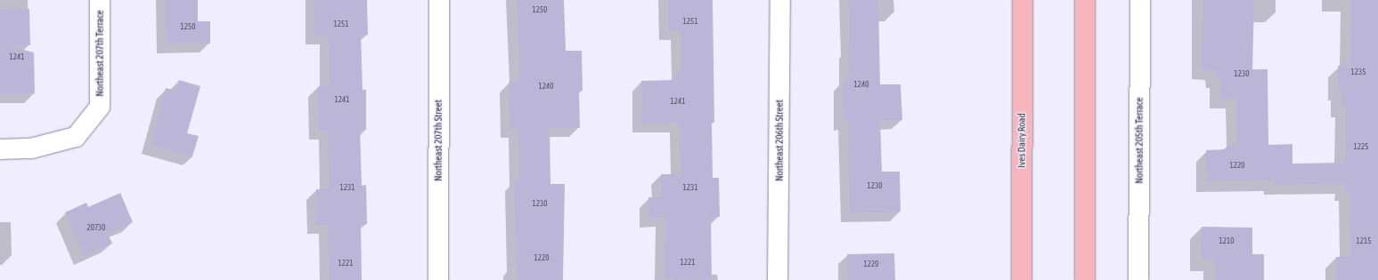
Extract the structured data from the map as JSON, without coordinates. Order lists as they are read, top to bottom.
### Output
{
  "streets": {
    "main road": ["Ives Dairy Road"],
    "street": [
      "Northeast 207th Terrace",
      "Northeast 207th Street",
      "Northeast 206th Street",
      "Northeast 205th Terrace"
    ]
  },
  "house_numbers": [
    "1250",
    "1251",
    "1251",
    "1250",
    "1241",
    "1235",
    "1230",
    "1240",
    "1240",
    "1241",
    "1241",
    "1225",
    "1220",
    "1230",
    "1231",
    "1231",
    "1230",
    "20730",
    "1210",
    "1215",
    "1220",
    "1221",
    "1221",
    "1220"
  ]
}
